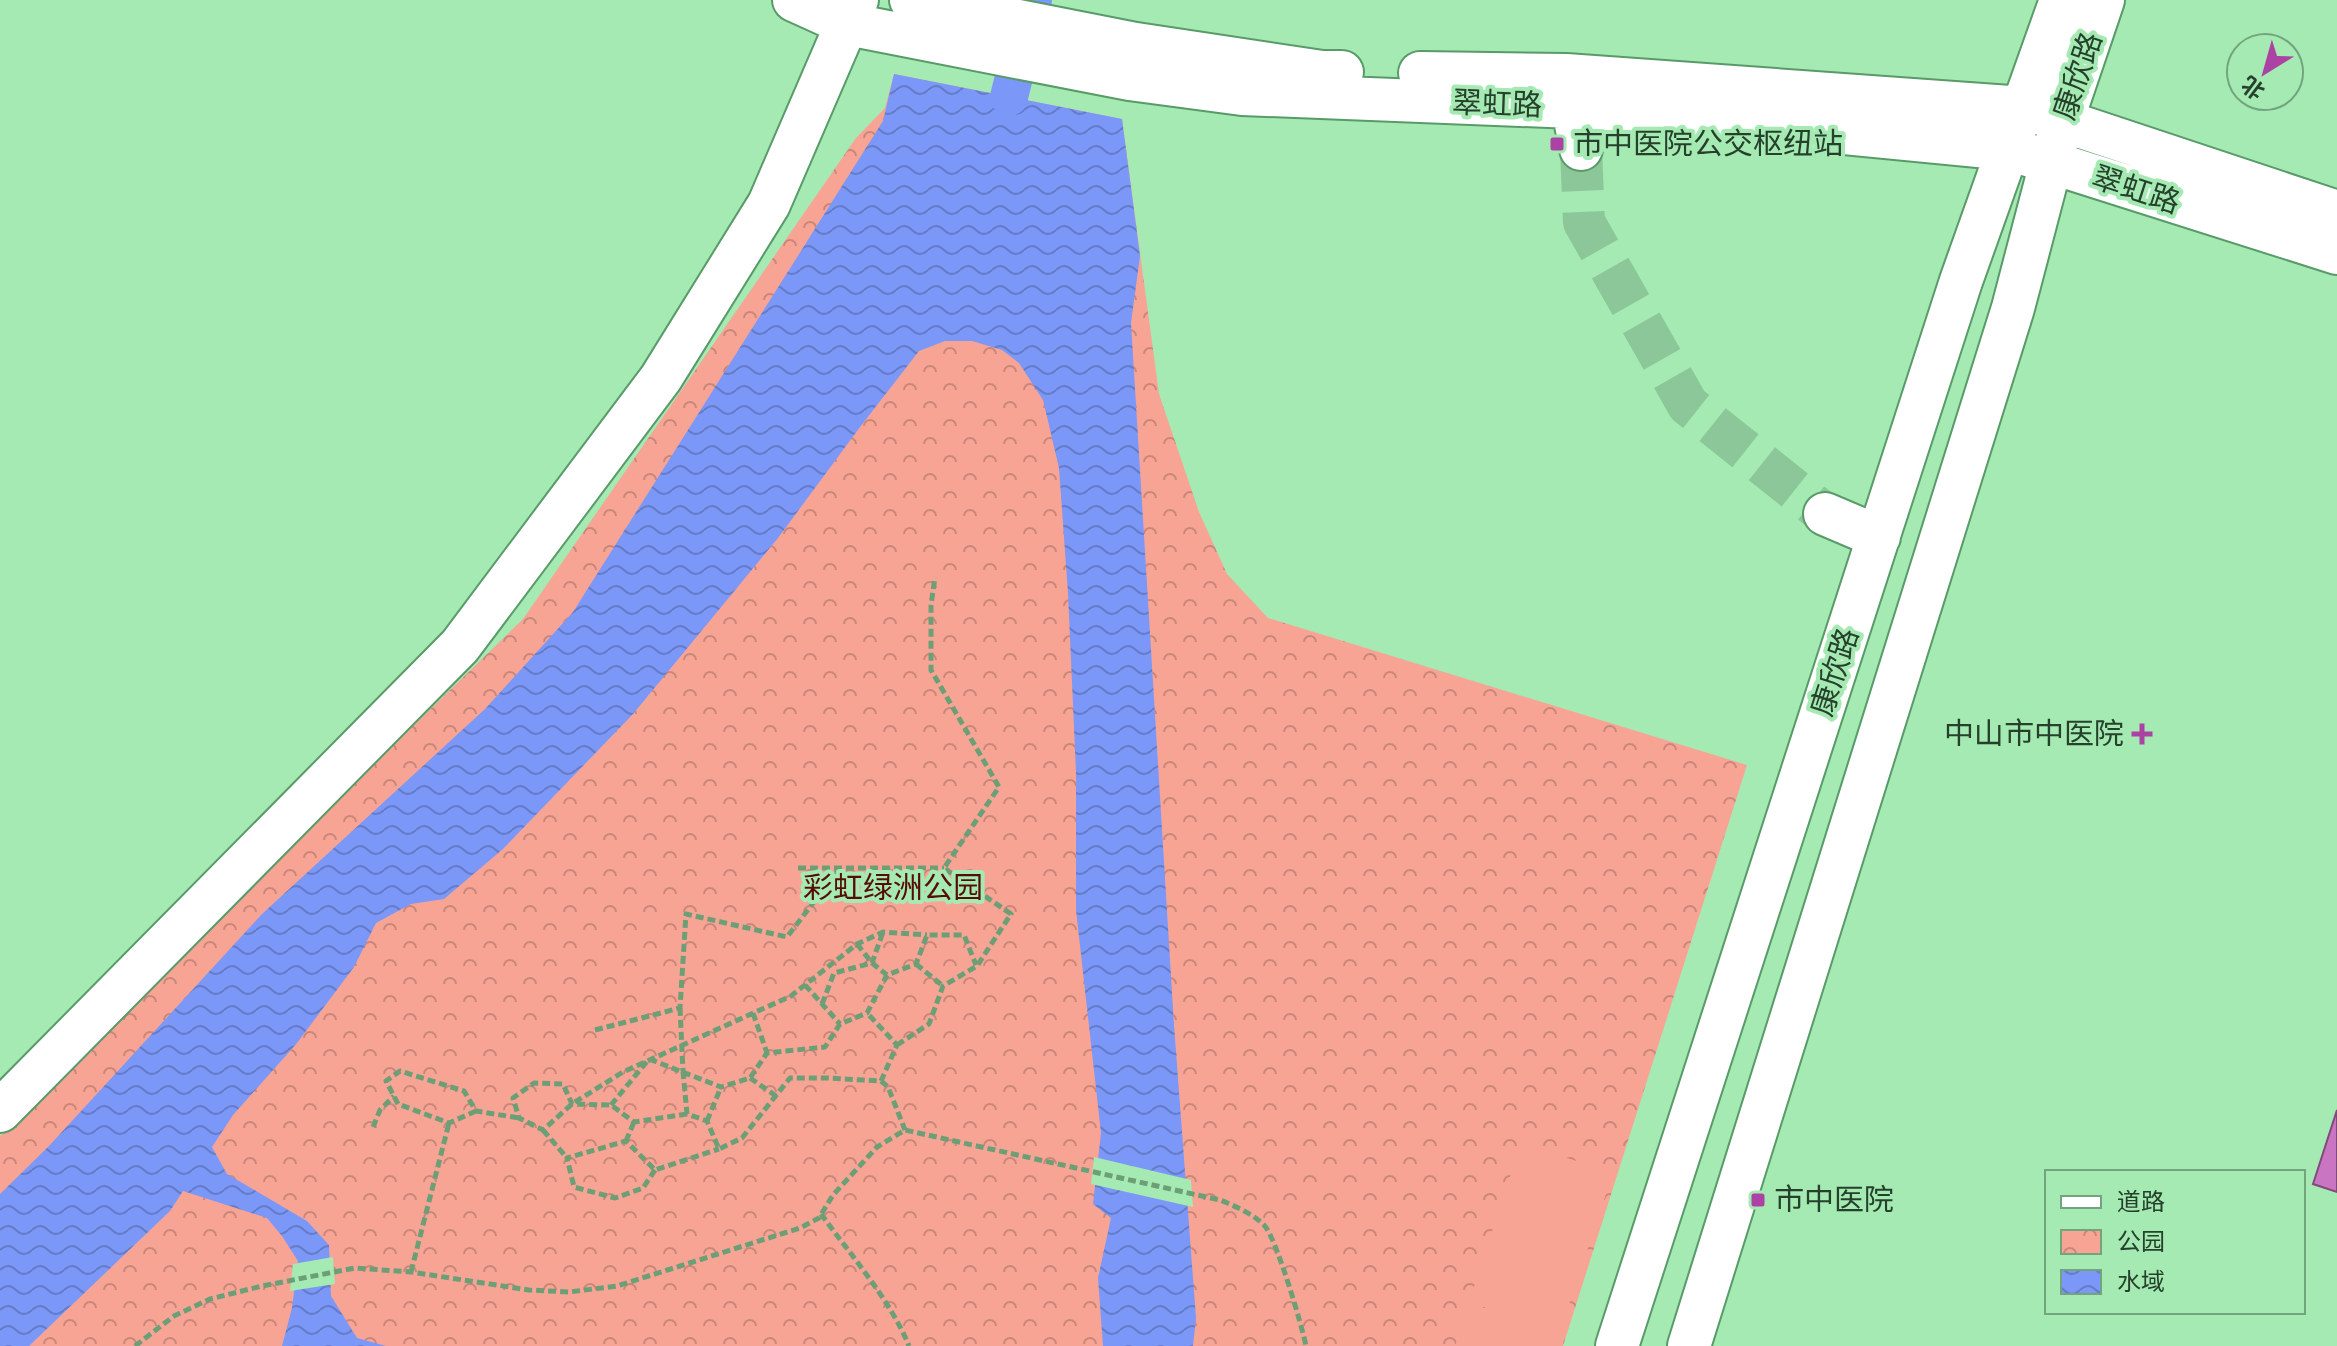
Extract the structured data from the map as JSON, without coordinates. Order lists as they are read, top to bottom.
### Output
{
  "streets": {
    "street": ["康欣路", "翠虹路"]
  },
  "crossings": [
    ["康欣路", "翠虹路"]
  ],
  "parks": ["彩虹绿洲公园"],
  "places": {
    "transit": ["市中医院公交枢纽站", "市中医院"],
    "health": ["中山市中医院"]
  },
  "legend": ["道路", "公园", "水域"],
  "north": "bottom left"
}
